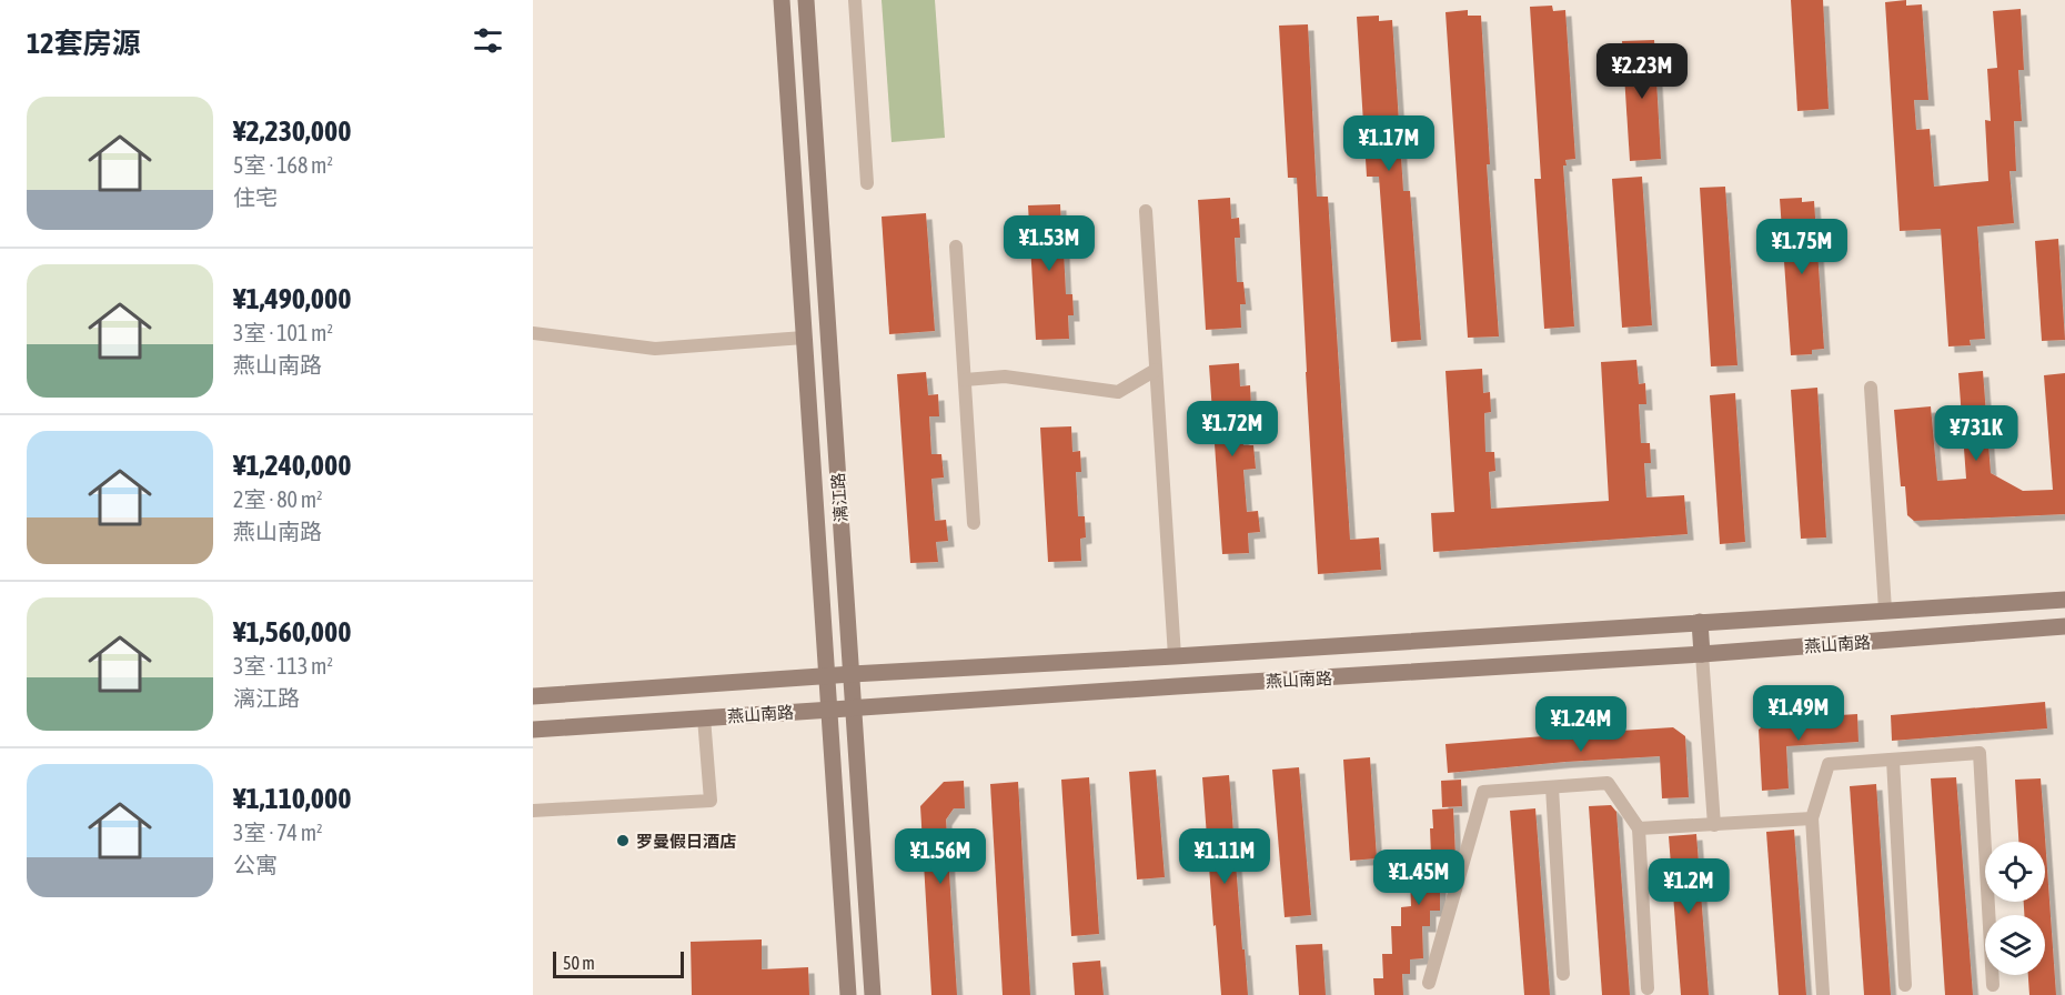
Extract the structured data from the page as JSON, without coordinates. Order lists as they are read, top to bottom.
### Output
{
  "streets": {
    "main road": ["漓江路", "燕山南路"]
  },
  "crossings": [
    ["漓江路", "燕山南路"]
  ],
  "places": ["罗曼假日酒店"],
  "scale_bar": "50 m",
  "page": {
    "heading": "12套房源",
    "price": [
      "¥2.23M",
      "¥1.17M",
      "¥1.53M",
      "¥1.75M",
      "¥1.72M",
      "¥731K",
      "¥1.49M",
      "¥1.24M",
      "¥1.56M",
      "¥1.11M",
      "¥1.45M",
      "¥1.2M"
    ],
    "list": [
      {
        "name": "¥2,230,000",
        "note": "5室 · 168 m² · 住宅"
      },
      {
        "name": "¥1,490,000",
        "note": "3室 · 101 m² · 燕山南路"
      },
      {
        "name": "¥1,240,000",
        "note": "2室 · 80 m² · 燕山南路"
      },
      {
        "name": "¥1,560,000",
        "note": "3室 · 113 m² · 漓江路"
      },
      {
        "name": "¥1,110,000",
        "note": "3室 · 74 m² · 公寓"
      }
    ],
    "scale": "50 m"
  }
}
